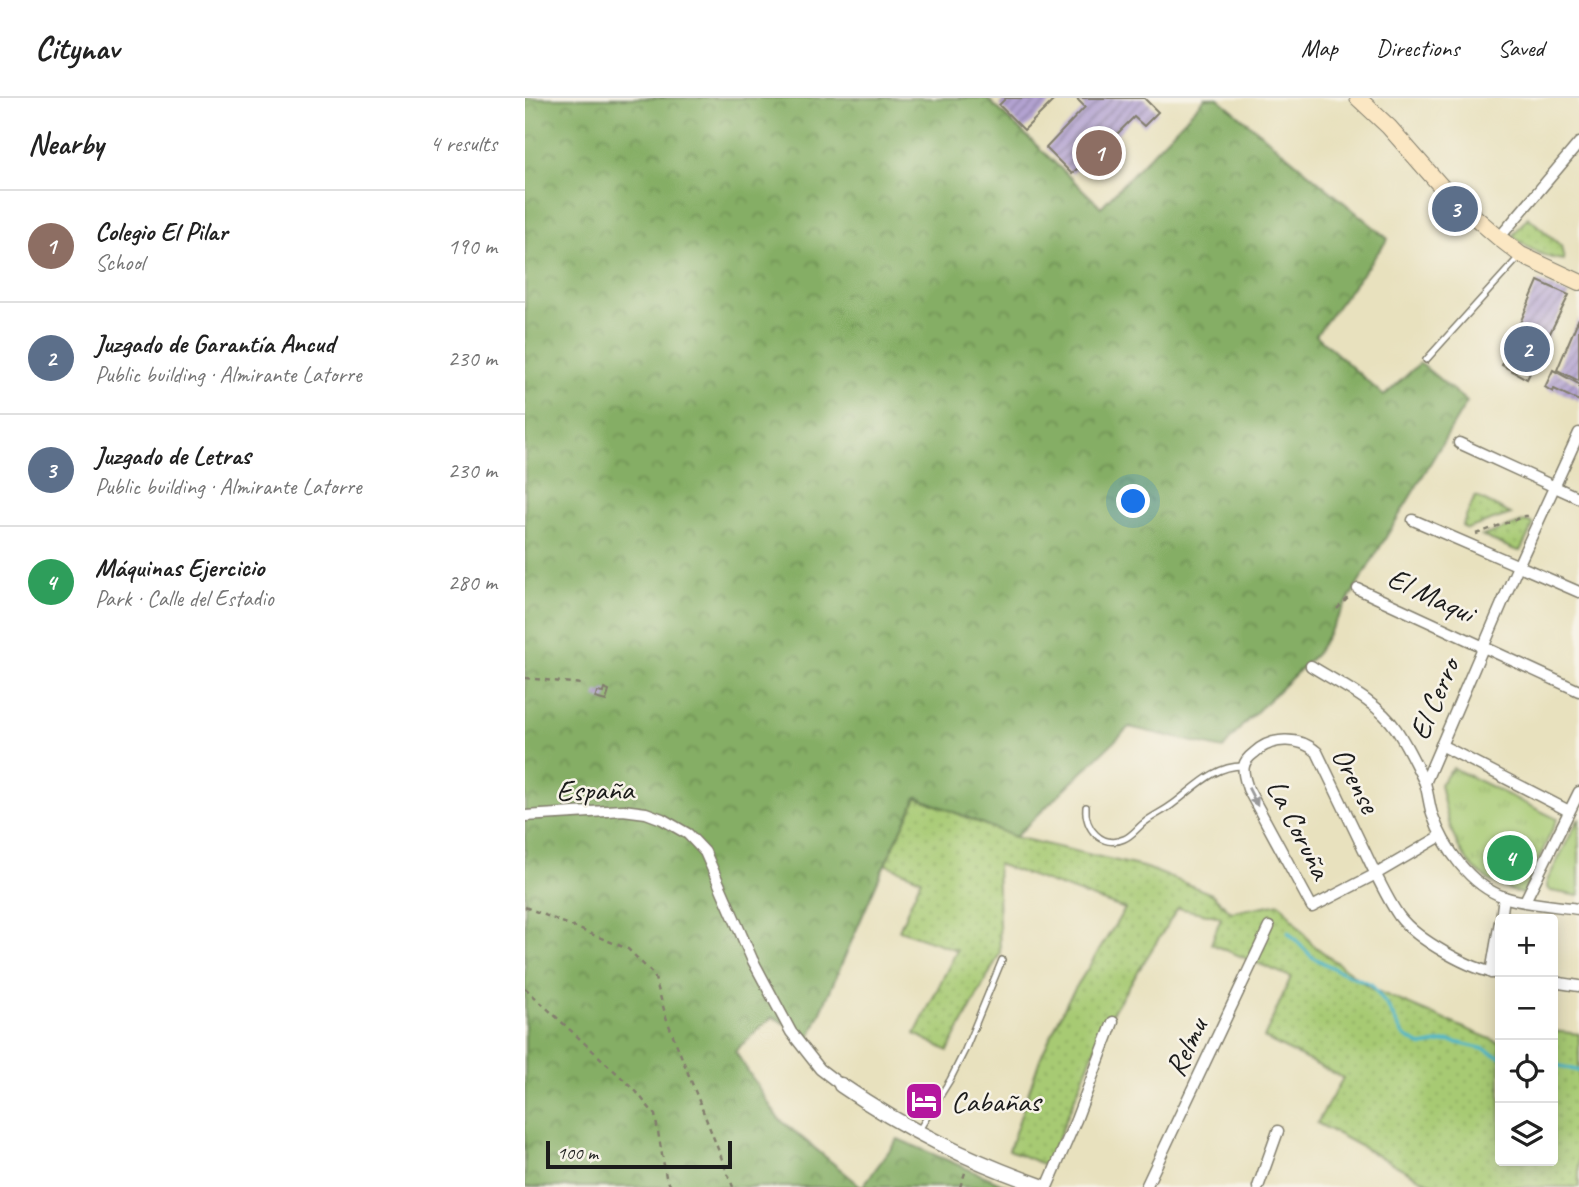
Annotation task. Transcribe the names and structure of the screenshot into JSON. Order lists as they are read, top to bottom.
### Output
{
  "streets": {
    "street": [
      "El Maqui",
      "El Cerro",
      "Orense",
      "España",
      "La Coruña",
      "Relmu"
    ]
  },
  "crossings": [
    ["El Maqui", "El Cerro"],
    ["Orense", "La Coruña"]
  ],
  "places": {
    "hotel": ["Cabañas"]
  },
  "scale_bar": "100 m",
  "page": {
    "header": "Citynav",
    "nav": ["Map", "Directions", "Saved"],
    "heading": ["Nearby", "4 results"],
    "pins": [
      "1",
      "3",
      "2",
      "4"
    ],
    "list": [
      {
        "mark": "1",
        "name": "Colegio El Pilar",
        "note": "School",
        "value": "190 m"
      },
      {
        "mark": "2",
        "name": "Juzgado de Garantía Ancud",
        "note": "Public building · Almirante Latorre",
        "value": "230 m"
      },
      {
        "mark": "3",
        "name": "Juzgado de Letras",
        "note": "Public building · Almirante Latorre",
        "value": "230 m"
      },
      {
        "mark": "4",
        "name": "Máquinas Ejercicio",
        "note": "Park · Calle del Estadio",
        "value": "280 m"
      }
    ],
    "map_buttons": ["+", "−"],
    "scale": "100 m"
  }
}
